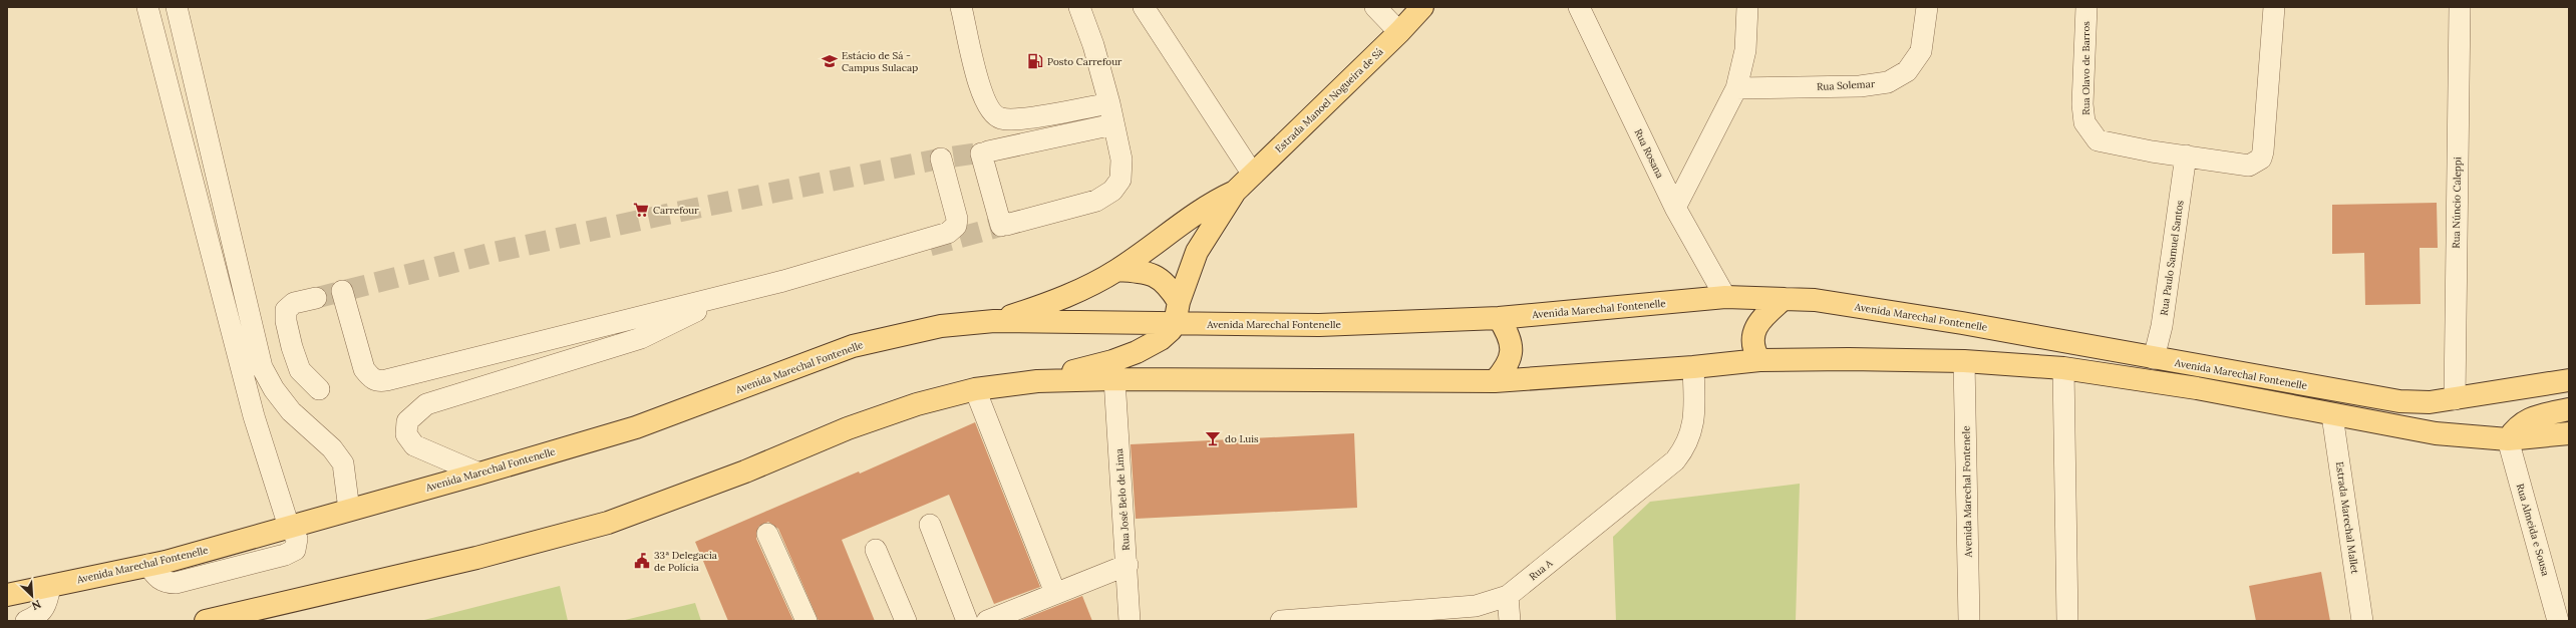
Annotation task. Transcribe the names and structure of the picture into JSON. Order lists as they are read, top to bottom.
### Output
{
  "streets": {
    "main road": ["Estrada Manoel Nogueira de Sá", "Avenida Marechal Fontenelle"],
    "street": [
      "Rua Olavo de Barros",
      "Rua Solemar",
      "Rua Rosana",
      "Rua Núncio Caleppi",
      "Rua Paulo Samuel Santos",
      "Avenida Marechal Fontenele",
      "Rua José Belo de Lima",
      "Estrada Marechal Mallet",
      "Rua Almeida e Sousa",
      "Rua A"
    ]
  },
  "crossings": [
    ["Rua Olavo de Barros", "Rua Paulo Samuel Santos"],
    ["Estrada Manoel Nogueira de Sá", "Avenida Marechal Fontenelle"],
    ["Rua Rosana", "Avenida Marechal Fontenelle"],
    ["Rua Núncio Caleppi", "Avenida Marechal Fontenelle"],
    ["Rua Paulo Samuel Santos", "Avenida Marechal Fontenelle"]
  ],
  "places": {
    "school or university": ["Estácio de Sá - Campus Sulacap"],
    "fuel station": ["Posto Carrefour"],
    "supermarket": ["Carrefour"],
    "bar": ["do Luis"],
    "public building": ["33ª Delegacia de Polícia"]
  },
  "north": "bottom right"
}
